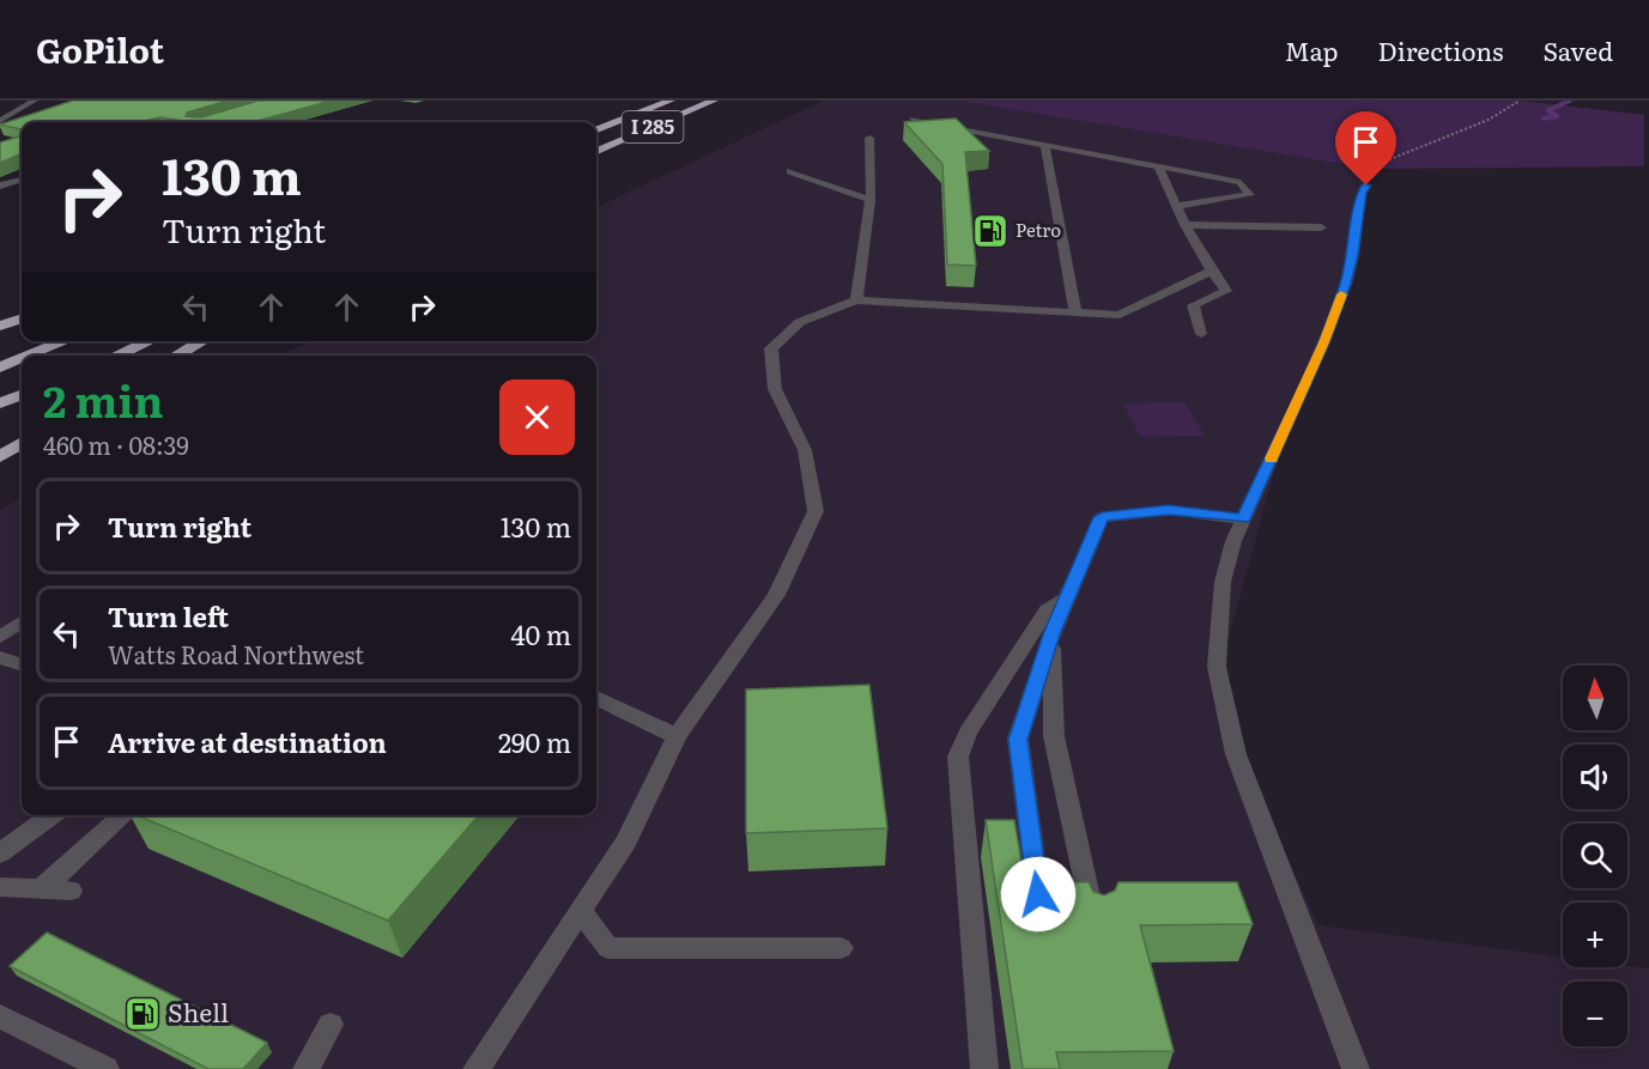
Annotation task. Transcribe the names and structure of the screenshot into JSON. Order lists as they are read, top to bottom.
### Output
{
  "streets": {
    "highway": ["I 285"]
  },
  "places": {
    "fuel station": ["Petro", "Shell"]
  },
  "north": "top",
  "page": {
    "header": "GoPilot",
    "nav": ["Map", "Directions", "Saved"],
    "turn": ["130 m", "Turn right"],
    "heading": ["2 min", "460 m · 08:39"],
    "list": [
      {
        "name": "Turn right",
        "value": "130 m"
      },
      {
        "name": "Turn left",
        "note": "Watts Road Northwest",
        "value": "40 m"
      },
      {
        "name": "Arrive at destination",
        "value": "290 m"
      }
    ],
    "map_buttons": ["+", "−"]
  }
}
